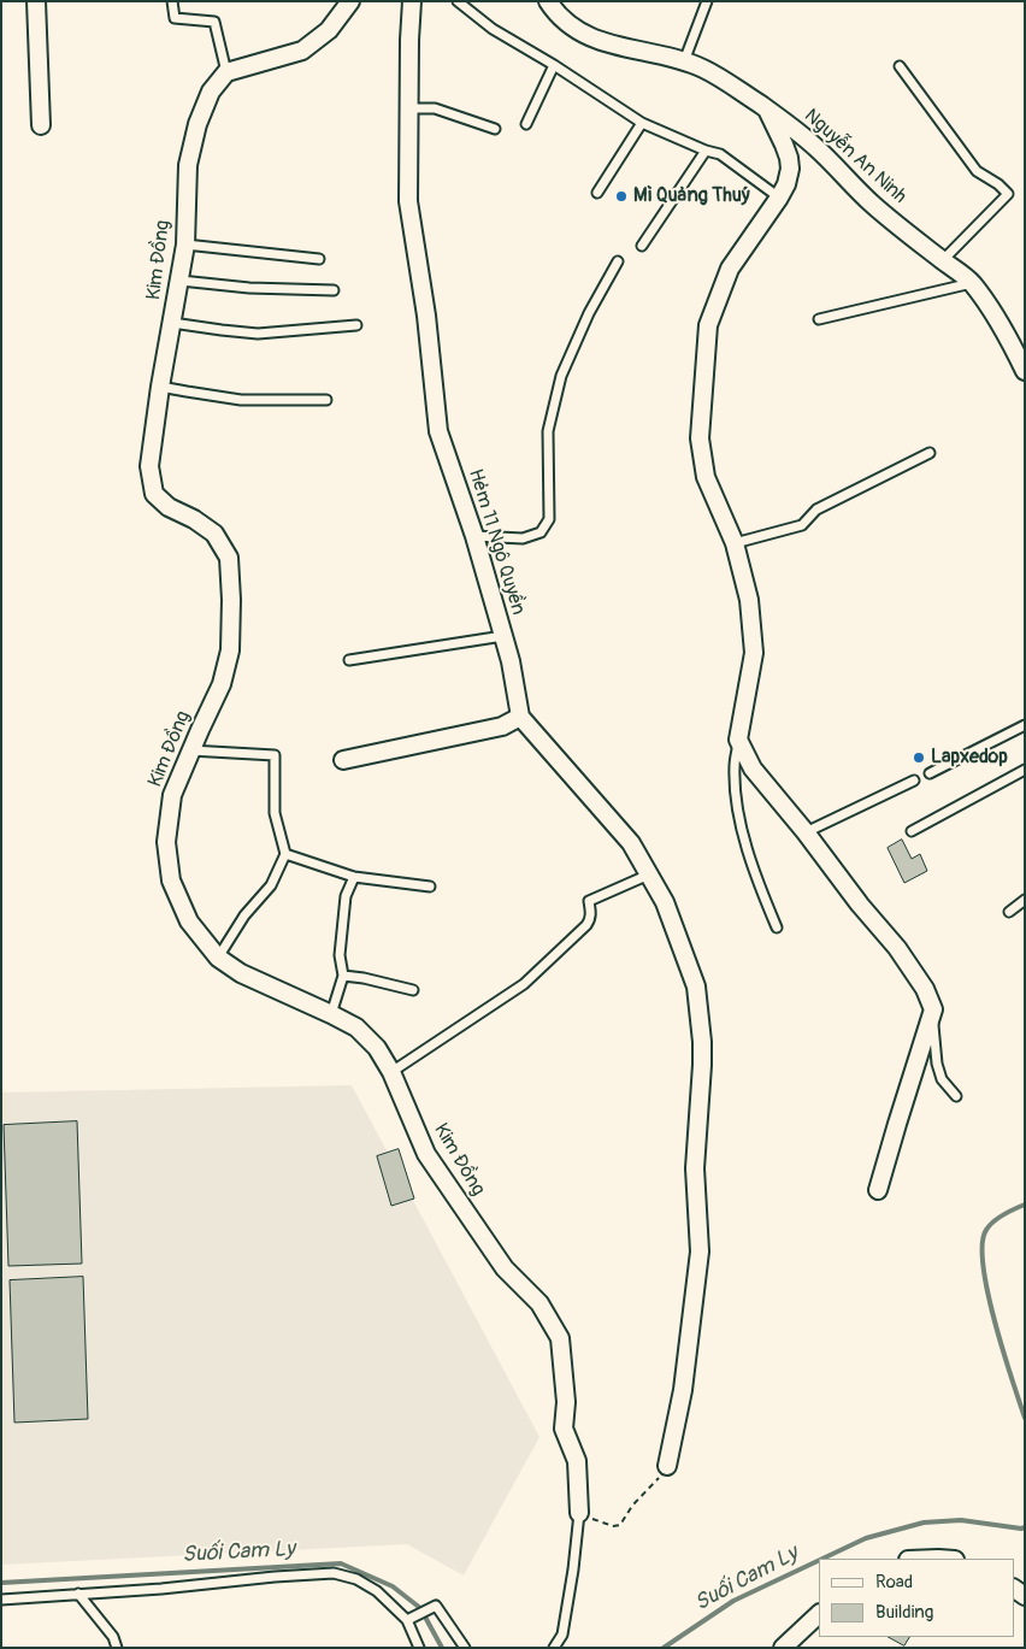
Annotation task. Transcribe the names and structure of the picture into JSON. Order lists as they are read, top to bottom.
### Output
{
  "streets": {
    "street": ["Nguyễn An Ninh", "Kim Đồng", "Hẻm 11 Ngô Quyền"]
  },
  "water": ["Suối Cam Ly"],
  "places": ["Mì Quảng Thuý", "Lapxedop"],
  "legend": ["Road", "Building"]
}
